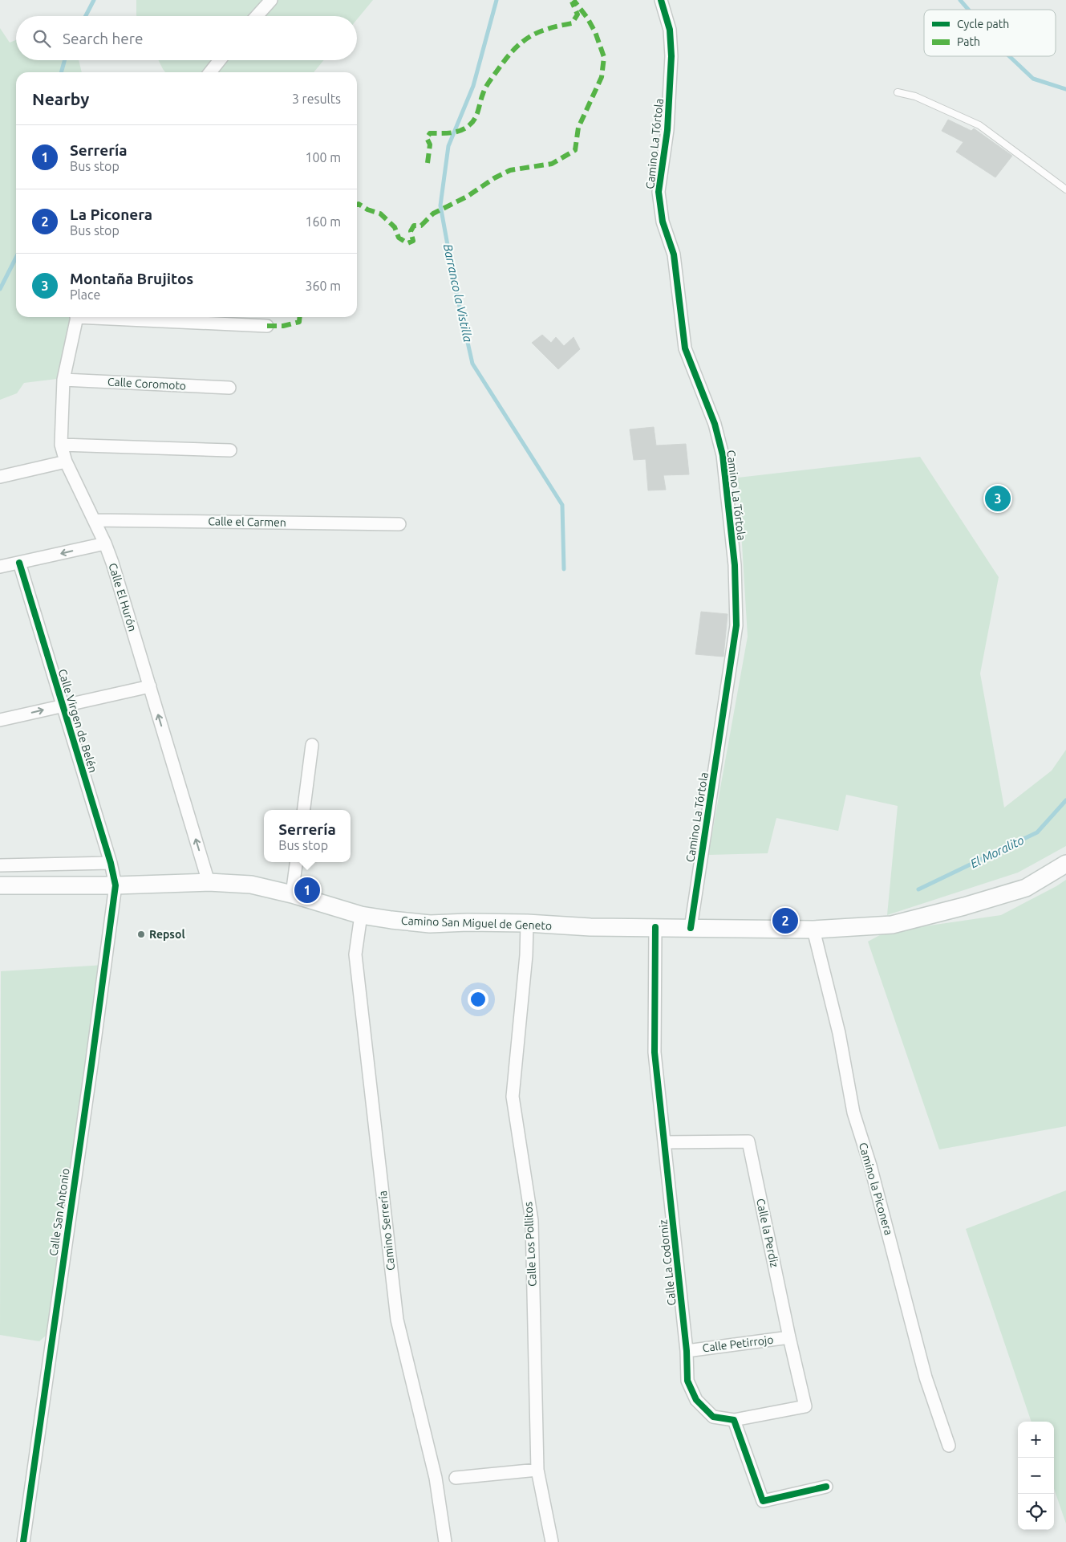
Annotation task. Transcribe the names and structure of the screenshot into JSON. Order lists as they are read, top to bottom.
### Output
{
  "streets": {
    "main road": ["Camino San Miguel de Geneto"],
    "street": [
      "Camino La Tórtola",
      "Calle Coromoto",
      "Calle el Carmen",
      "Calle El Hurón",
      "Calle Virgen de Belén",
      "Camino la Piconera",
      "Calle San Antonio",
      "Camino Serrería",
      "Calle la Perdiz",
      "Calle Los Pollitos",
      "Calle La Codorniz",
      "Calle Petirrojo"
    ]
  },
  "crossings": [
    ["Camino La Tórtola", "Camino San Miguel de Geneto"],
    ["Calle Coromoto", "Calle El Hurón"],
    ["Calle el Carmen", "Calle El Hurón"],
    ["Calle El Hurón", "Camino San Miguel de Geneto"],
    ["Calle Virgen de Belén", "Camino San Miguel de Geneto"],
    ["Calle Virgen de Belén", "Calle San Antonio"],
    ["Camino San Miguel de Geneto", "Camino la Piconera"],
    ["Camino San Miguel de Geneto", "Calle San Antonio"],
    ["Camino San Miguel de Geneto", "Camino Serrería"],
    ["Camino San Miguel de Geneto", "Calle Los Pollitos"],
    ["Camino San Miguel de Geneto", "Calle La Codorniz"],
    ["Calle la Perdiz", "Calle La Codorniz"],
    ["Calle la Perdiz", "Calle Petirrojo"],
    ["Calle La Codorniz", "Calle Petirrojo"]
  ],
  "water": ["Barranco la Vistilla", "El Moralito"],
  "places": ["Repsol"],
  "legend": ["Cycle path", "Path"],
  "page": {
    "search": "Search here",
    "heading": ["Nearby", "3 results"],
    "list": [
      {
        "mark": "1",
        "name": "Serrería",
        "note": "Bus stop",
        "value": "100 m"
      },
      {
        "mark": "2",
        "name": "La Piconera",
        "note": "Bus stop",
        "value": "160 m"
      },
      {
        "mark": "3",
        "name": "Montaña Brujitos",
        "note": "Place",
        "value": "360 m"
      }
    ],
    "pins": ["3", "1", "2"],
    "popup": ["Serrería", "Bus stop"],
    "map_buttons": ["+", "−"]
  }
}
